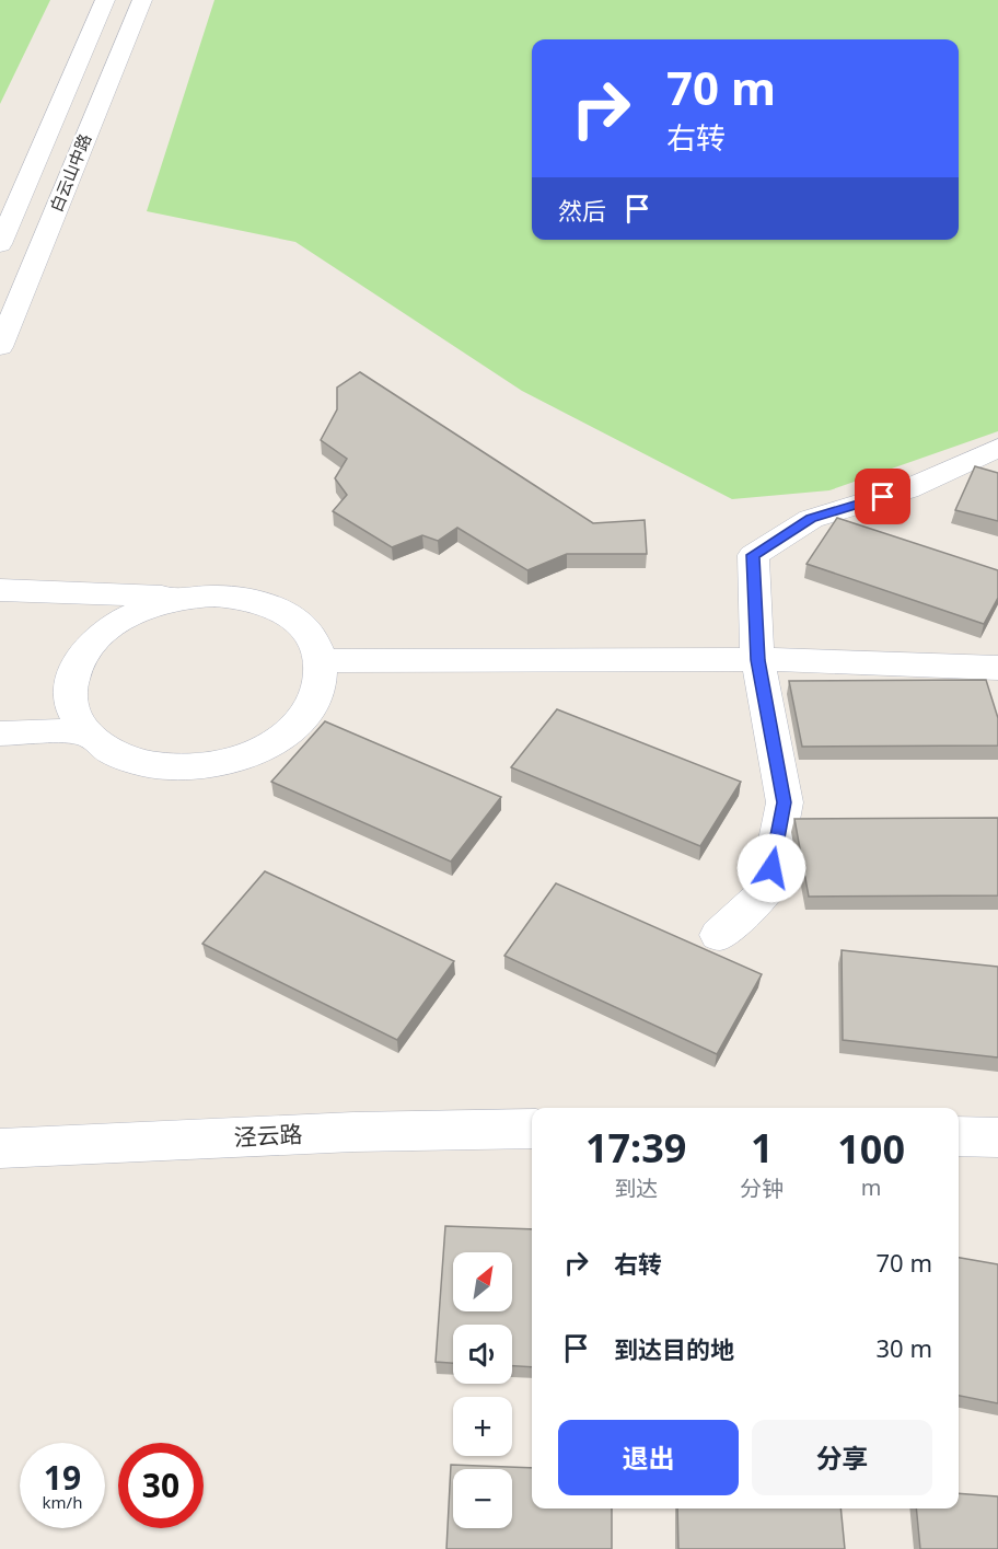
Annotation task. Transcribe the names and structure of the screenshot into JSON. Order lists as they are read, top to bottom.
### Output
{
  "streets": {
    "street": ["白云山中路", "泾云路"]
  },
  "north": "top right",
  "page": {
    "turn": ["70 m", "右转"],
    "then": "然后",
    "eta": [
      "17:39",
      "到达",
      "1",
      "分钟",
      "100",
      "m"
    ],
    "list": [
      {
        "name": "右转",
        "value": "70 m"
      },
      {
        "name": "到达目的地",
        "value": "30 m"
      }
    ],
    "map_buttons": ["+", "−"],
    "buttons": ["退出", "分享"],
    "speed": "19 km/h",
    "limit": "30"
  }
}
